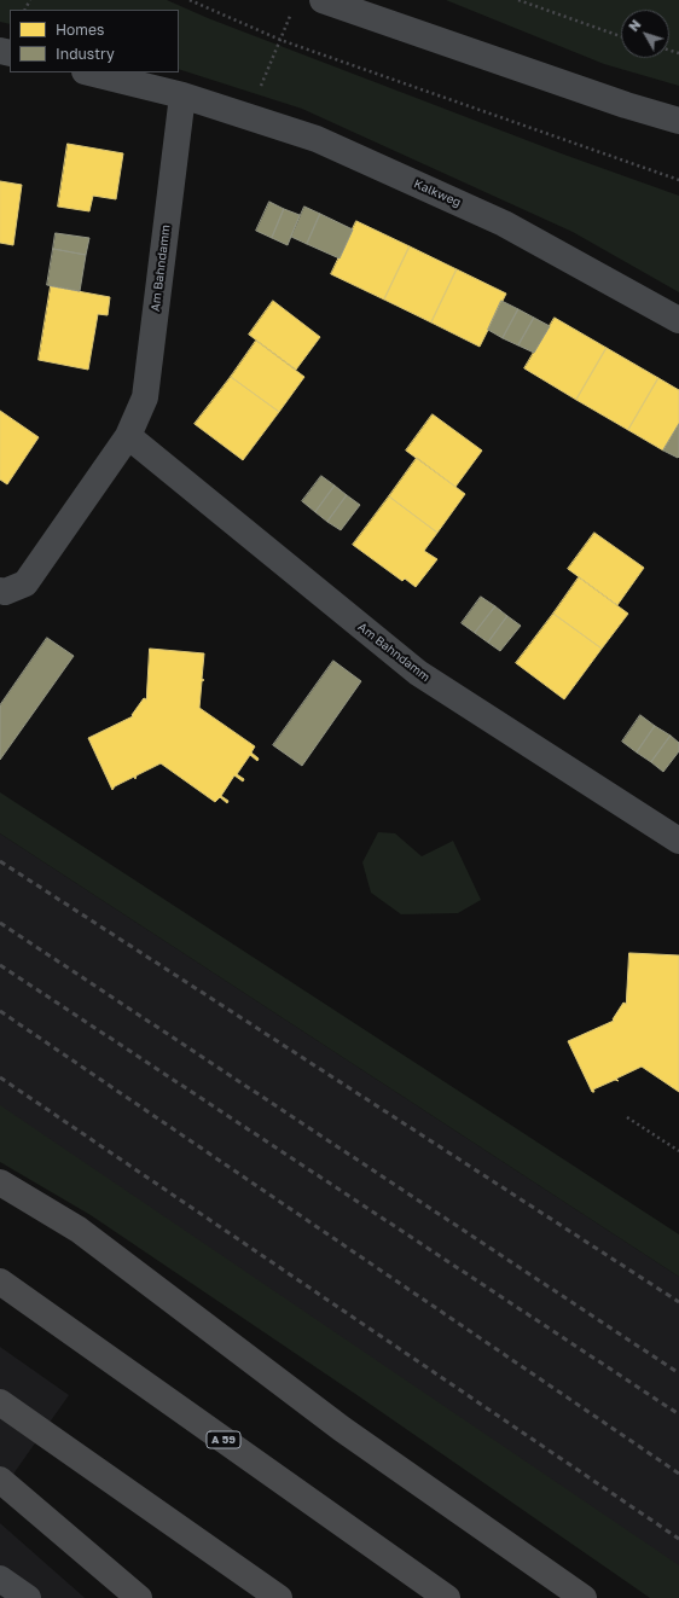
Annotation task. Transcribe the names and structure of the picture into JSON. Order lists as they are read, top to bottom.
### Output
{
  "streets": {
    "highway": ["A 59"],
    "street": ["Kalkweg", "Am Bahndamm"]
  },
  "crossings": [
    ["Kalkweg", "Am Bahndamm"]
  ],
  "legend": ["Homes", "Industry"],
  "north": "top left"
}
